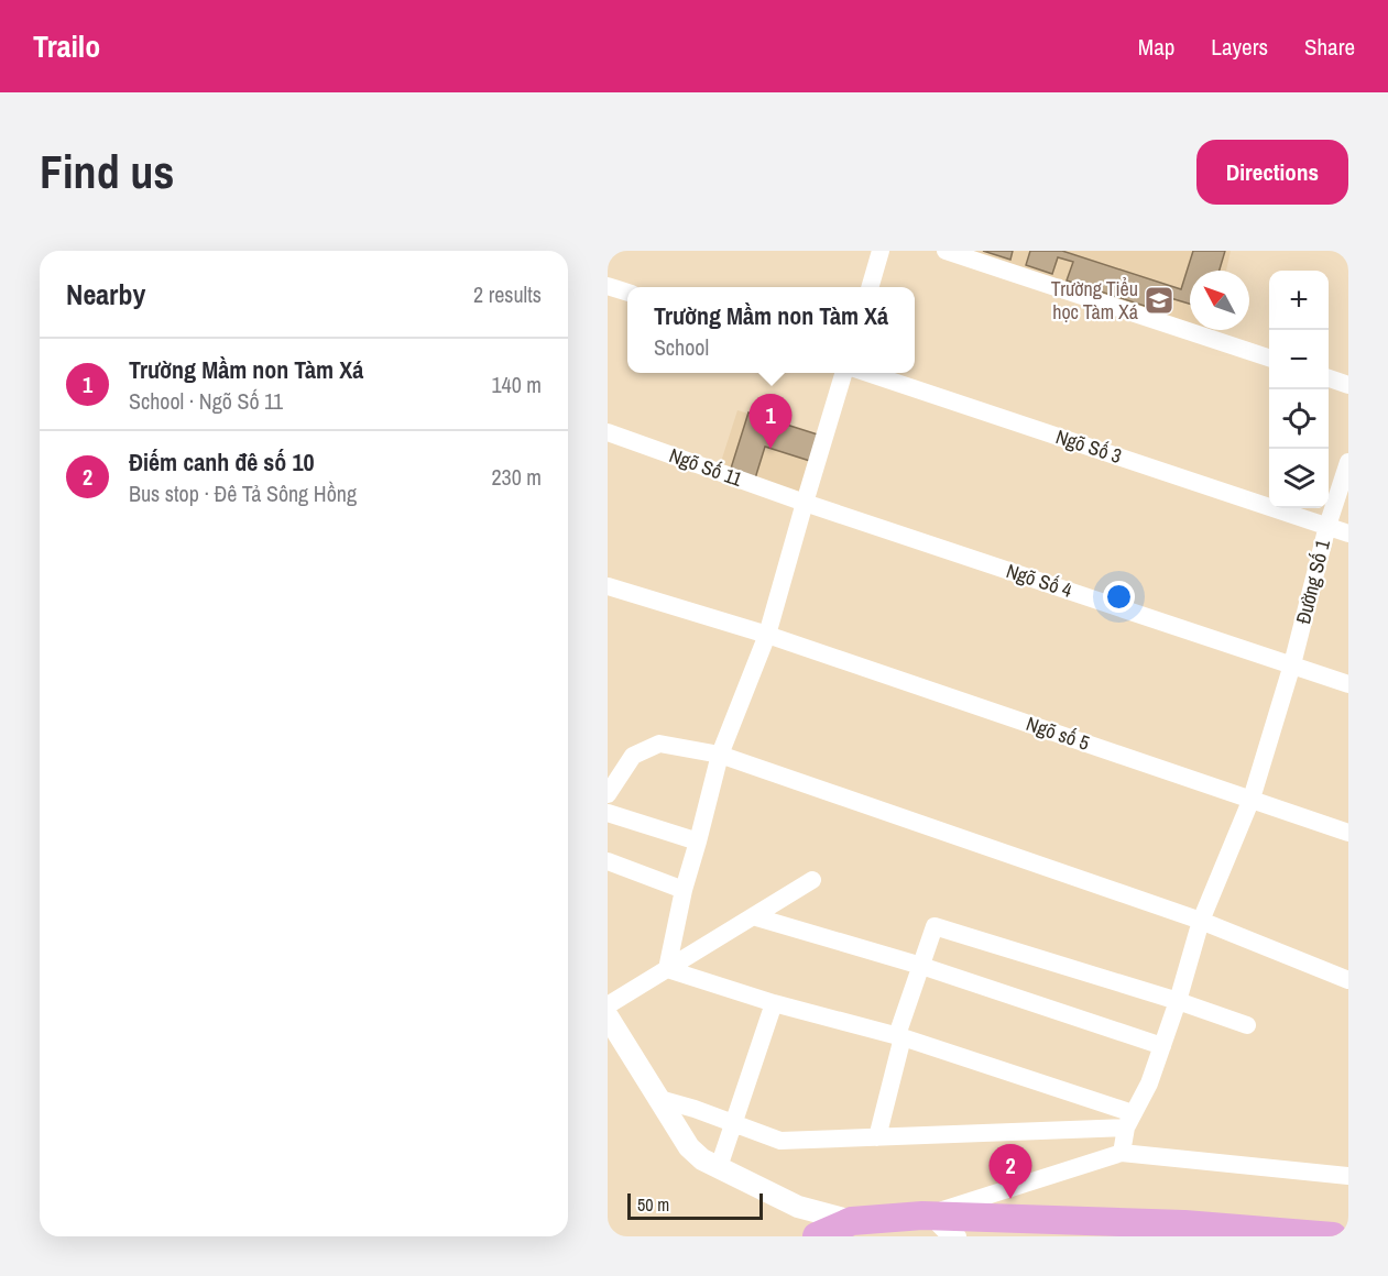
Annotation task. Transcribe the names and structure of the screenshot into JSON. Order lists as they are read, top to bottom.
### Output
{
  "streets": {
    "street": [
      "Ngõ Số 3",
      "Ngõ Số 11",
      "Ngõ Số 4",
      "Đường Số 1",
      "Ngõ số 5"
    ]
  },
  "crossings": [
    ["Ngõ Số 3", "Đường Số 1"],
    ["Ngõ Số 11", "Ngõ Số 4"],
    ["Ngõ Số 4", "Đường Số 1"],
    ["Đường Số 1", "Ngõ số 5"]
  ],
  "places": {
    "school or university": ["Trường Tiểu học Tàm Xá"]
  },
  "scale_bar": "50 m",
  "north": "top left",
  "page": {
    "header": "Trailo",
    "nav": ["Map", "Layers", "Share"],
    "buttons": "Directions",
    "title": "Find us",
    "heading": ["Nearby", "2 results"],
    "map_buttons": ["+", "−"],
    "popup": ["Trường Mầm non Tàm Xá", "School"],
    "list": [
      {
        "mark": "1",
        "name": "Trường Mầm non Tàm Xá",
        "note": "School · Ngõ Số 11",
        "value": "140 m"
      },
      {
        "mark": "2",
        "name": "Điếm canh đê số 10",
        "note": "Bus stop · Đê Tả Sông Hồng",
        "value": "230 m"
      }
    ],
    "pins": ["1", "2"],
    "scale": "50 m"
  }
}
